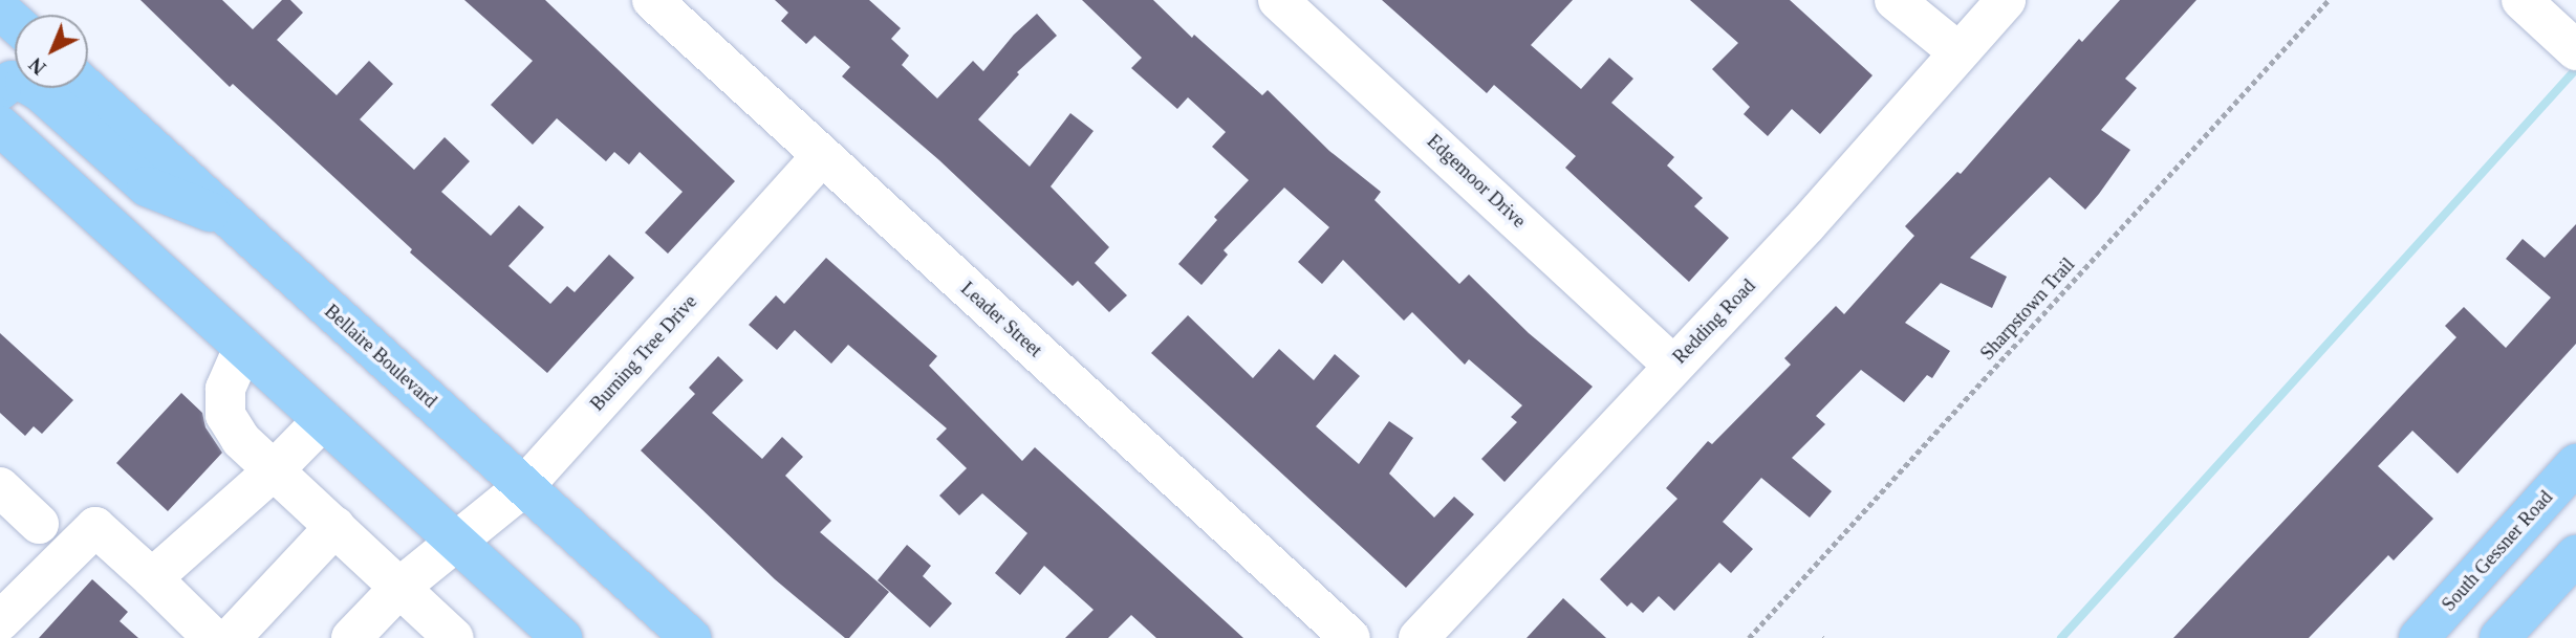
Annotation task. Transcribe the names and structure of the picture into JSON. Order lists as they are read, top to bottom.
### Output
{
  "streets": {
    "main road": ["Bellaire Boulevard", "South Gessner Road"],
    "street": [
      "Edgemoor Drive",
      "Leader Street",
      "Redding Road",
      "Burning Tree Drive"
    ],
    "path": ["Sharpstown Trail"]
  },
  "crossings": [
    ["Edgemoor Drive", "Redding Road"],
    ["Leader Street", "Burning Tree Drive"],
    ["Burning Tree Drive", "Bellaire Boulevard"]
  ],
  "north": "bottom left"
}
